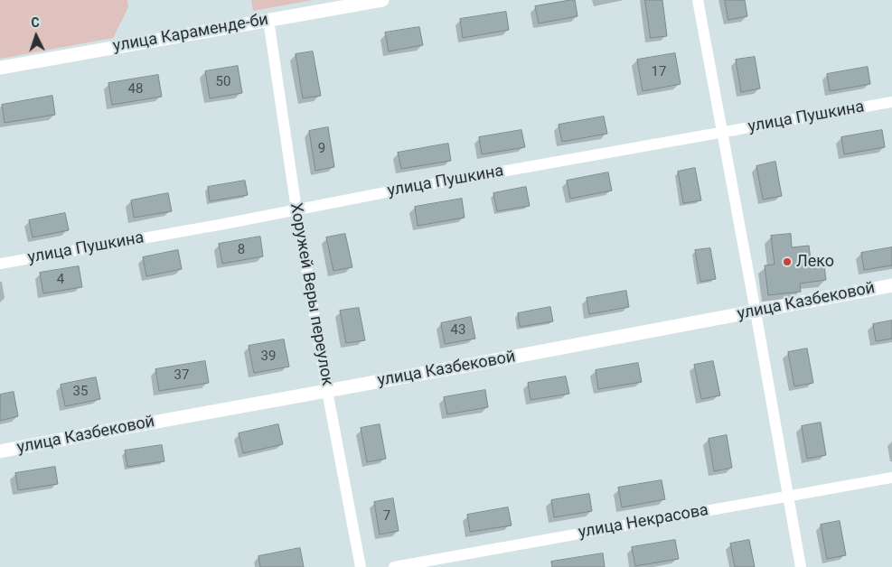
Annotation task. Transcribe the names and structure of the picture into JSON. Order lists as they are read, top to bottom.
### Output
{
  "streets": {
    "street": [
      "улица Караменде-би",
      "улица Пушкина",
      "Хоружей Веры переулок",
      "улица Казбековой",
      "улица Некрасова"
    ]
  },
  "crossings": [
    ["улица Караменде-би", "Хоружей Веры переулок"],
    ["улица Пушкина", "Хоружей Веры переулок"],
    ["Хоружей Веры переулок", "улица Казбековой"]
  ],
  "places": ["Леко"],
  "house_numbers": [
    "17",
    "50",
    "48",
    "9",
    "8",
    "4",
    "43",
    "39",
    "37",
    "35",
    "7"
  ],
  "north": "top"
}
